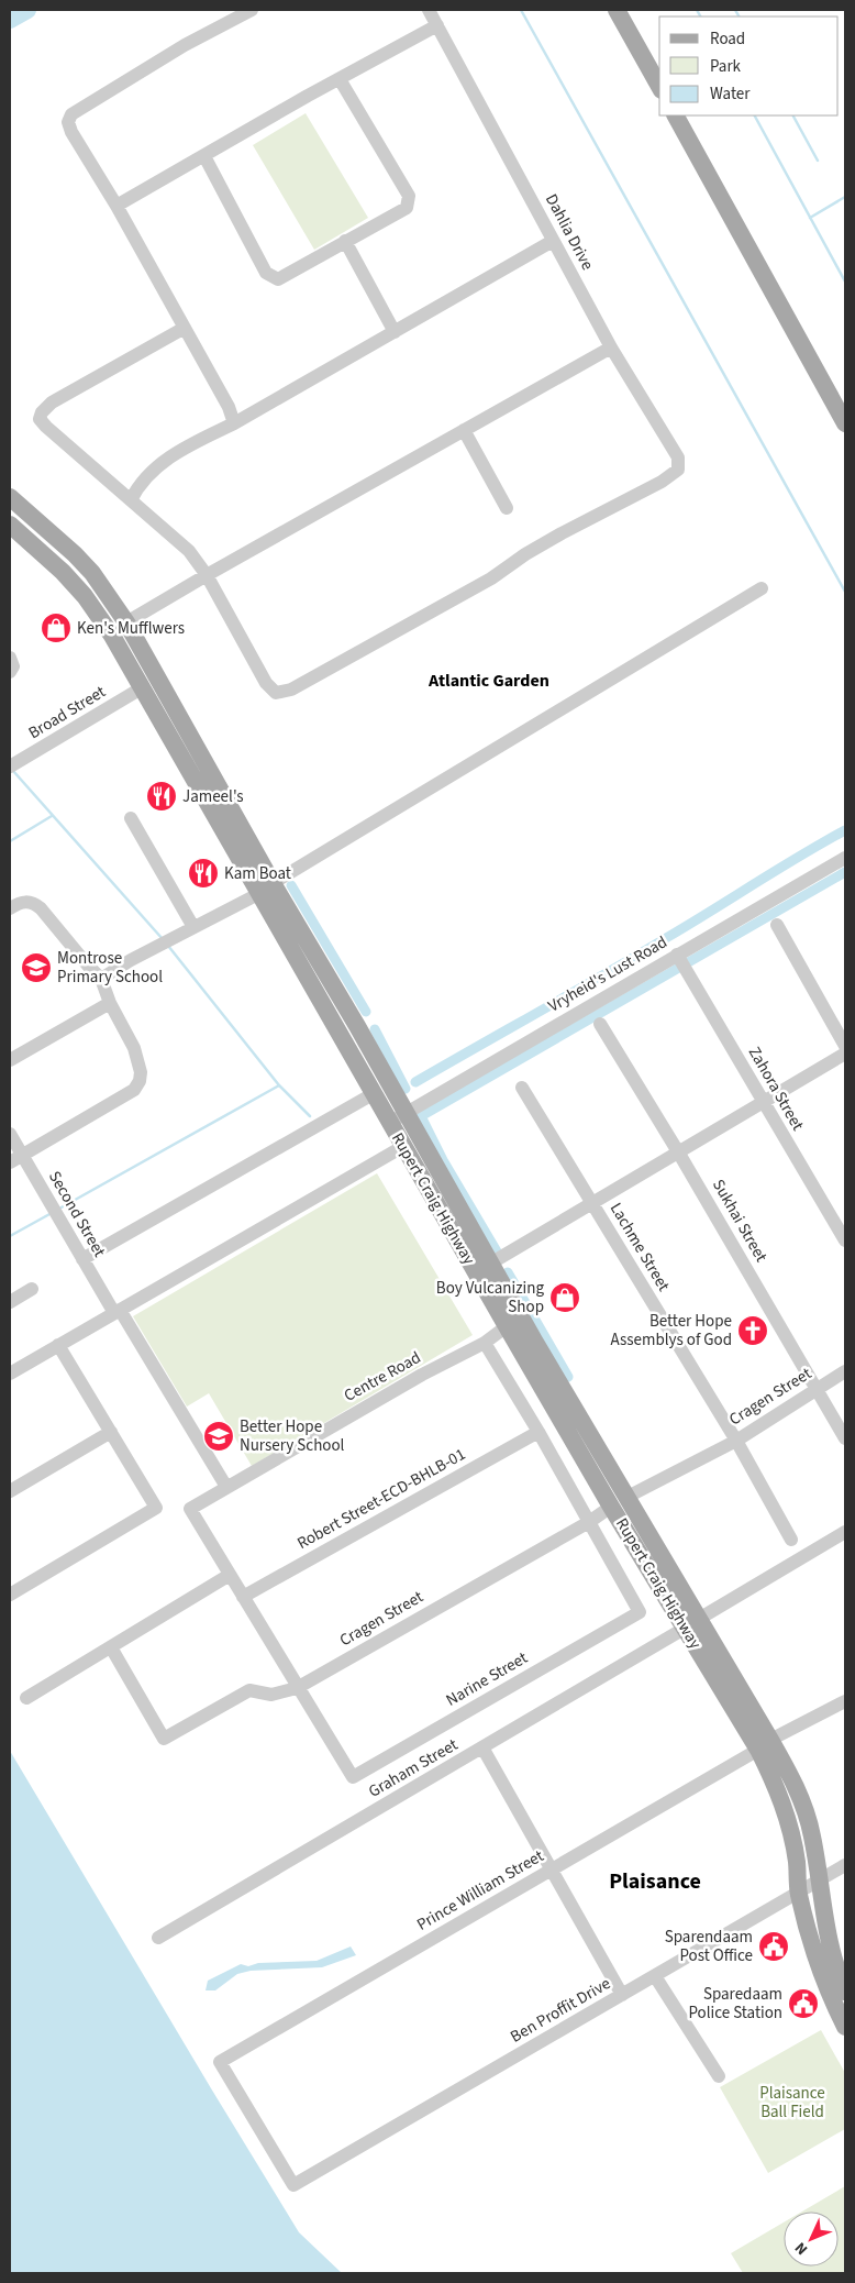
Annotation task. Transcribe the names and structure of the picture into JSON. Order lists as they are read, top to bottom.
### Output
{
  "streets": {
    "main road": ["Rupert Craig Highway"],
    "street": [
      "Dahlia Drive",
      "Broad Street",
      "Vryheid's Lust Road",
      "Zahora Street",
      "Second Street",
      "Sukhai Street",
      "Lachme Street",
      "Centre Road",
      "Cragen Street",
      "Robert Street-ECD-BHLB-01",
      "Narine Street",
      "Graham Street",
      "Prince William Street",
      "Ben Proffit Drive"
    ]
  },
  "crossings": [
    ["Broad Street", "Rupert Craig Highway"],
    ["Vryheid's Lust Road", "Zahora Street"],
    ["Vryheid's Lust Road", "Rupert Craig Highway"],
    ["Rupert Craig Highway", "Centre Road"],
    ["Rupert Craig Highway", "Cragen Street"],
    ["Rupert Craig Highway", "Graham Street"],
    ["Rupert Craig Highway", "Prince William Street"],
    ["Rupert Craig Highway", "Ben Proffit Drive"],
    ["Second Street", "Centre Road"],
    ["Sukhai Street", "Cragen Street"],
    ["Lachme Street", "Cragen Street"],
    ["Cragen Street", "Narine Street"],
    ["Prince William Street", "Ben Proffit Drive"]
  ],
  "districts": ["Atlantic Garden", "Plaisance"],
  "parks": ["Plaisance Ball Field"],
  "places": {
    "shop": ["Ken's Mufflwers", "Boy Vulcanizing Shop"],
    "restaurant": ["Jameel's", "Kam Boat"],
    "school or university": ["Montrose Primary School", "Better Hope Nursery School"],
    "church": ["Better Hope Assemblys of God"],
    "public building": ["Sparendaam Post Office", "Sparedaam Police Station"]
  },
  "legend": ["Road", "Park", "Water"],
  "north": "bottom left"
}
